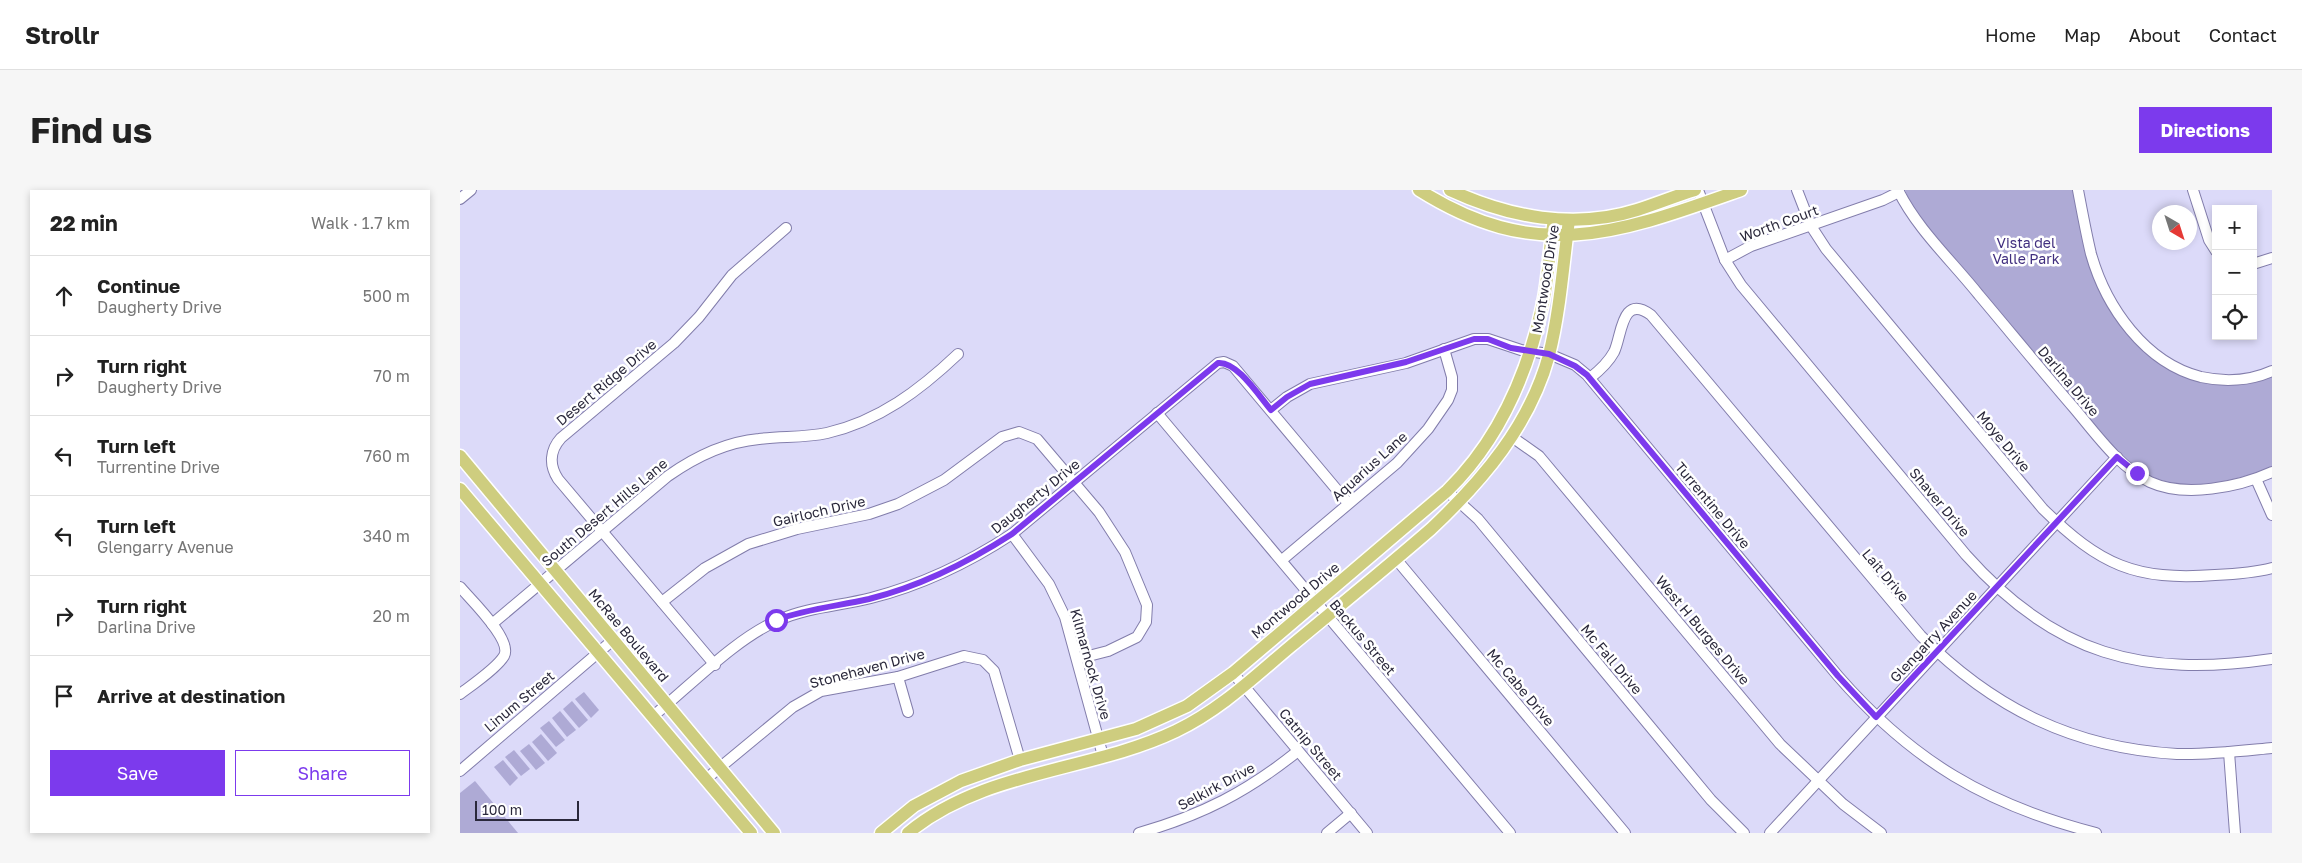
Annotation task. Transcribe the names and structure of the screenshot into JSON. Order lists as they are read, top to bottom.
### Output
{
  "streets": {
    "main road": ["Montwood Drive", "McRae Boulevard"],
    "street": [
      "Worth Court",
      "Darlina Drive",
      "Desert Ridge Drive",
      "Moye Drive",
      "Aquarius Lane",
      "Daugherty Drive",
      "Shaver Drive",
      "Turrentine Drive",
      "Gairloch Drive",
      "South Desert Hills Lane",
      "Lait Drive",
      "West H Burges Drive",
      "Glengarry Avenue",
      "Backus Street",
      "Mc Fall Drive",
      "Kilmarnock Drive",
      "Stonehaven Drive",
      "Mc Cabe Drive",
      "Linum Street",
      "Catnip Street",
      "Selkirk Drive"
    ]
  },
  "crossings": [
    ["Worth Court", "Darlina Drive"],
    ["Worth Court", "Moye Drive"],
    ["Worth Court", "Shaver Drive"],
    ["Montwood Drive", "Turrentine Drive"],
    ["Montwood Drive", "West H Burges Drive"],
    ["Montwood Drive", "Backus Street"],
    ["Montwood Drive", "Mc Fall Drive"],
    ["Montwood Drive", "Kilmarnock Drive"],
    ["Montwood Drive", "Stonehaven Drive"],
    ["Montwood Drive", "Mc Cabe Drive"],
    ["Montwood Drive", "Catnip Street"],
    ["Darlina Drive", "Glengarry Avenue"],
    ["Desert Ridge Drive", "Daugherty Drive"],
    ["Desert Ridge Drive", "Gairloch Drive"],
    ["Desert Ridge Drive", "South Desert Hills Lane"],
    ["Moye Drive", "Glengarry Avenue"],
    ["Aquarius Lane", "Daugherty Drive"],
    ["Aquarius Lane", "Turrentine Drive"],
    ["Aquarius Lane", "Backus Street"],
    ["Daugherty Drive", "Turrentine Drive"],
    ["Daugherty Drive", "Gairloch Drive"],
    ["Daugherty Drive", "McRae Boulevard"],
    ["Daugherty Drive", "Backus Street"],
    ["Daugherty Drive", "Kilmarnock Drive"],
    ["Shaver Drive", "Glengarry Avenue"],
    ["Turrentine Drive", "Lait Drive"],
    ["Turrentine Drive", "Glengarry Avenue"],
    ["Gairloch Drive", "Kilmarnock Drive"],
    ["South Desert Hills Lane", "McRae Boulevard"],
    ["Lait Drive", "Glengarry Avenue"],
    ["West H Burges Drive", "Glengarry Avenue"],
    ["McRae Boulevard", "Stonehaven Drive"],
    ["McRae Boulevard", "Linum Street"],
    ["Catnip Street", "Selkirk Drive"]
  ],
  "parks": ["Vista del Valle Park"],
  "scale_bar": "100 m",
  "north": "bottom right",
  "page": {
    "header": "Strollr",
    "nav": [
      "Home",
      "Map",
      "About",
      "Contact"
    ],
    "buttons": [
      "Directions",
      ["Save", "Share"]
    ],
    "title": "Find us",
    "heading": ["22 min", "Walk · 1.7 km"],
    "map_buttons": ["+", "−"],
    "list": [
      ["Continue", "Daugherty Drive", "500 m"],
      ["Turn right", "Daugherty Drive", "70 m"],
      ["Turn left", "Turrentine Drive", "760 m"],
      ["Turn left", "Glengarry Avenue", "340 m"],
      ["Turn right", "Darlina Drive", "20 m"],
      "Arrive at destination"
    ],
    "scale": "100 m"
  }
}
